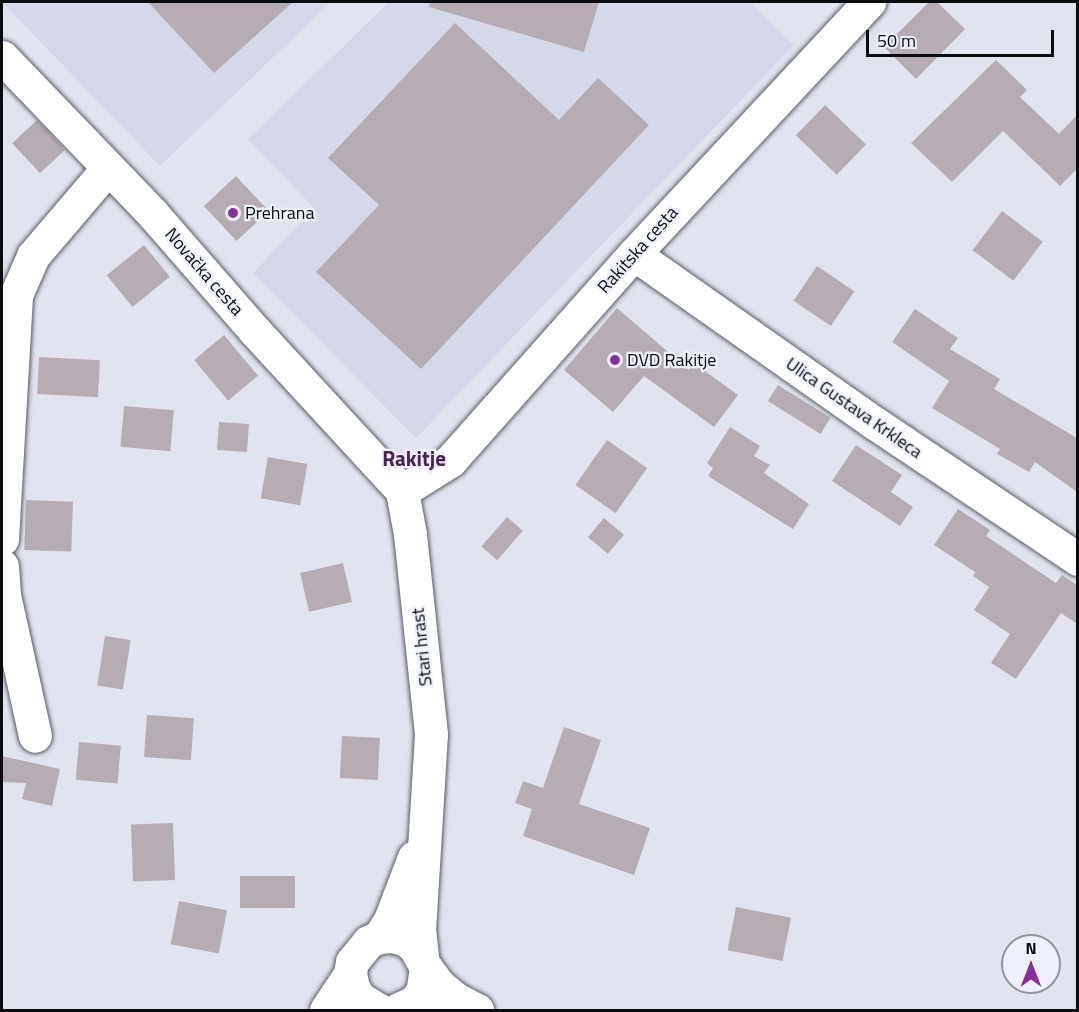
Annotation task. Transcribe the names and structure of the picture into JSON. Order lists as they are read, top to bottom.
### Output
{
  "streets": {
    "street": [
      "Rakitska cesta",
      "Novačka cesta",
      "Ulica Gustava Krkleca",
      "Stari hrast"
    ]
  },
  "crossings": [
    ["Rakitska cesta", "Novačka cesta"],
    ["Rakitska cesta", "Ulica Gustava Krkleca"],
    ["Rakitska cesta", "Stari hrast"],
    ["Novačka cesta", "Stari hrast"]
  ],
  "districts": ["Rakitje"],
  "places": ["Prehrana", "DVD Rakitje"],
  "scale_bar": "50 m",
  "north": "top"
}
